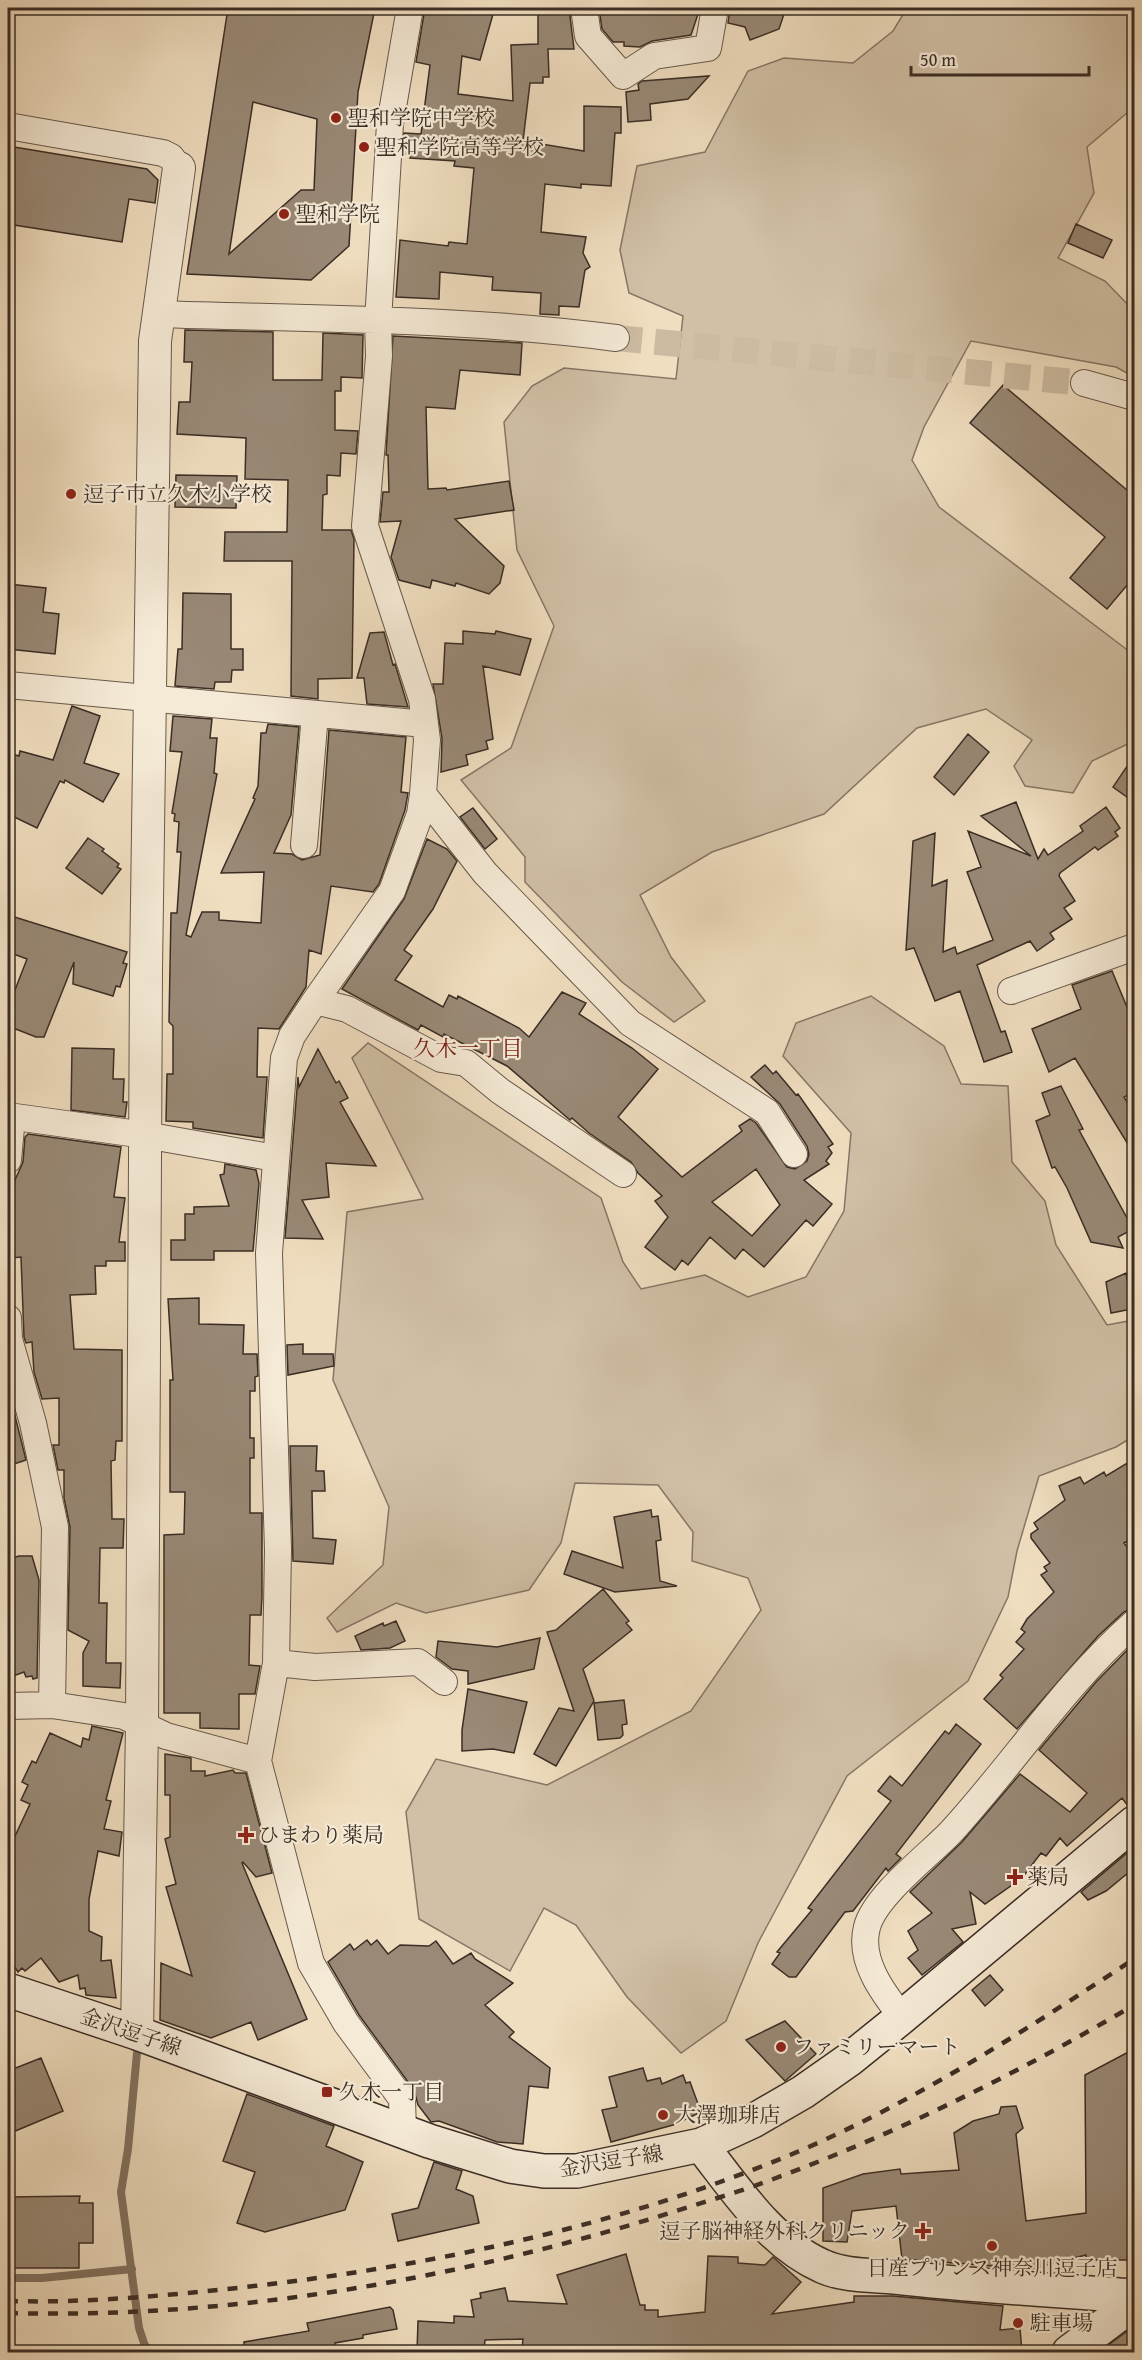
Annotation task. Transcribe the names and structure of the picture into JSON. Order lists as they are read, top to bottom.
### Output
{
  "streets": {
    "main road": ["金沢逗子線"]
  },
  "districts": ["久木一丁目"],
  "places": {
    "other": [
      "聖和学院中学校",
      "聖和学院高等学校",
      "聖和学院",
      "逗子市立久木小学校",
      "ファミリーマート",
      "大澤珈琲店",
      "日産プリンス神奈川逗子店",
      "駐車場"
    ],
    "health": ["ひまわり薬局", "薬局", "逗子脳神経外科クリニック"],
    "transit": ["久木一丁目"]
  },
  "scale_bar": "50 m"
}
